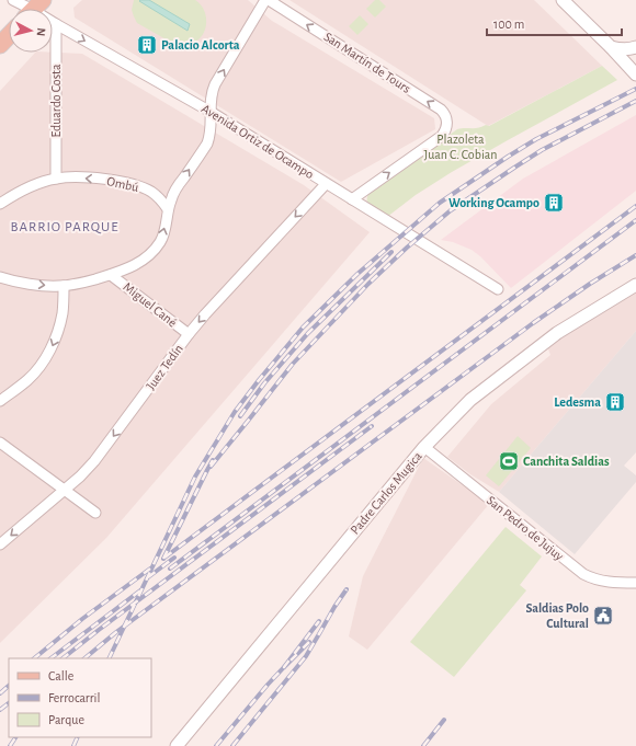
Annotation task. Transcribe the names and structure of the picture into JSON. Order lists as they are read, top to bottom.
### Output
{
  "streets": {
    "street": [
      "San Martín de Tours",
      "Eduardo Costa",
      "Avenida Ortiz de Ocampo",
      "Ombú",
      "Miguel Cané",
      "Juez Tedín",
      "Padre Carlos Mugica",
      "San Pedro de Jujuy"
    ]
  },
  "crossings": [
    ["San Martín de Tours", "Avenida Ortiz de Ocampo"],
    ["Eduardo Costa", "Avenida Ortiz de Ocampo"],
    ["Eduardo Costa", "Ombú"],
    ["Avenida Ortiz de Ocampo", "Juez Tedín"],
    ["Miguel Cané", "Juez Tedín"],
    ["Padre Carlos Mugica", "San Pedro de Jujuy"]
  ],
  "one_way": ["Ombú", "Juez Tedín"],
  "districts": ["BARRIO PARQUE"],
  "parks": ["Plazoleta Juan C. Cobian"],
  "places": {
    "building": ["Palacio Alcorta", "Working Ocampo", "Ledesma"],
    "sports": ["Canchita Saldias"],
    "public building": ["Saldias Polo Cultural"]
  },
  "legend": ["Calle", "Ferrocarril", "Parque"],
  "scale_bar": "100 m",
  "north": "right"
}
